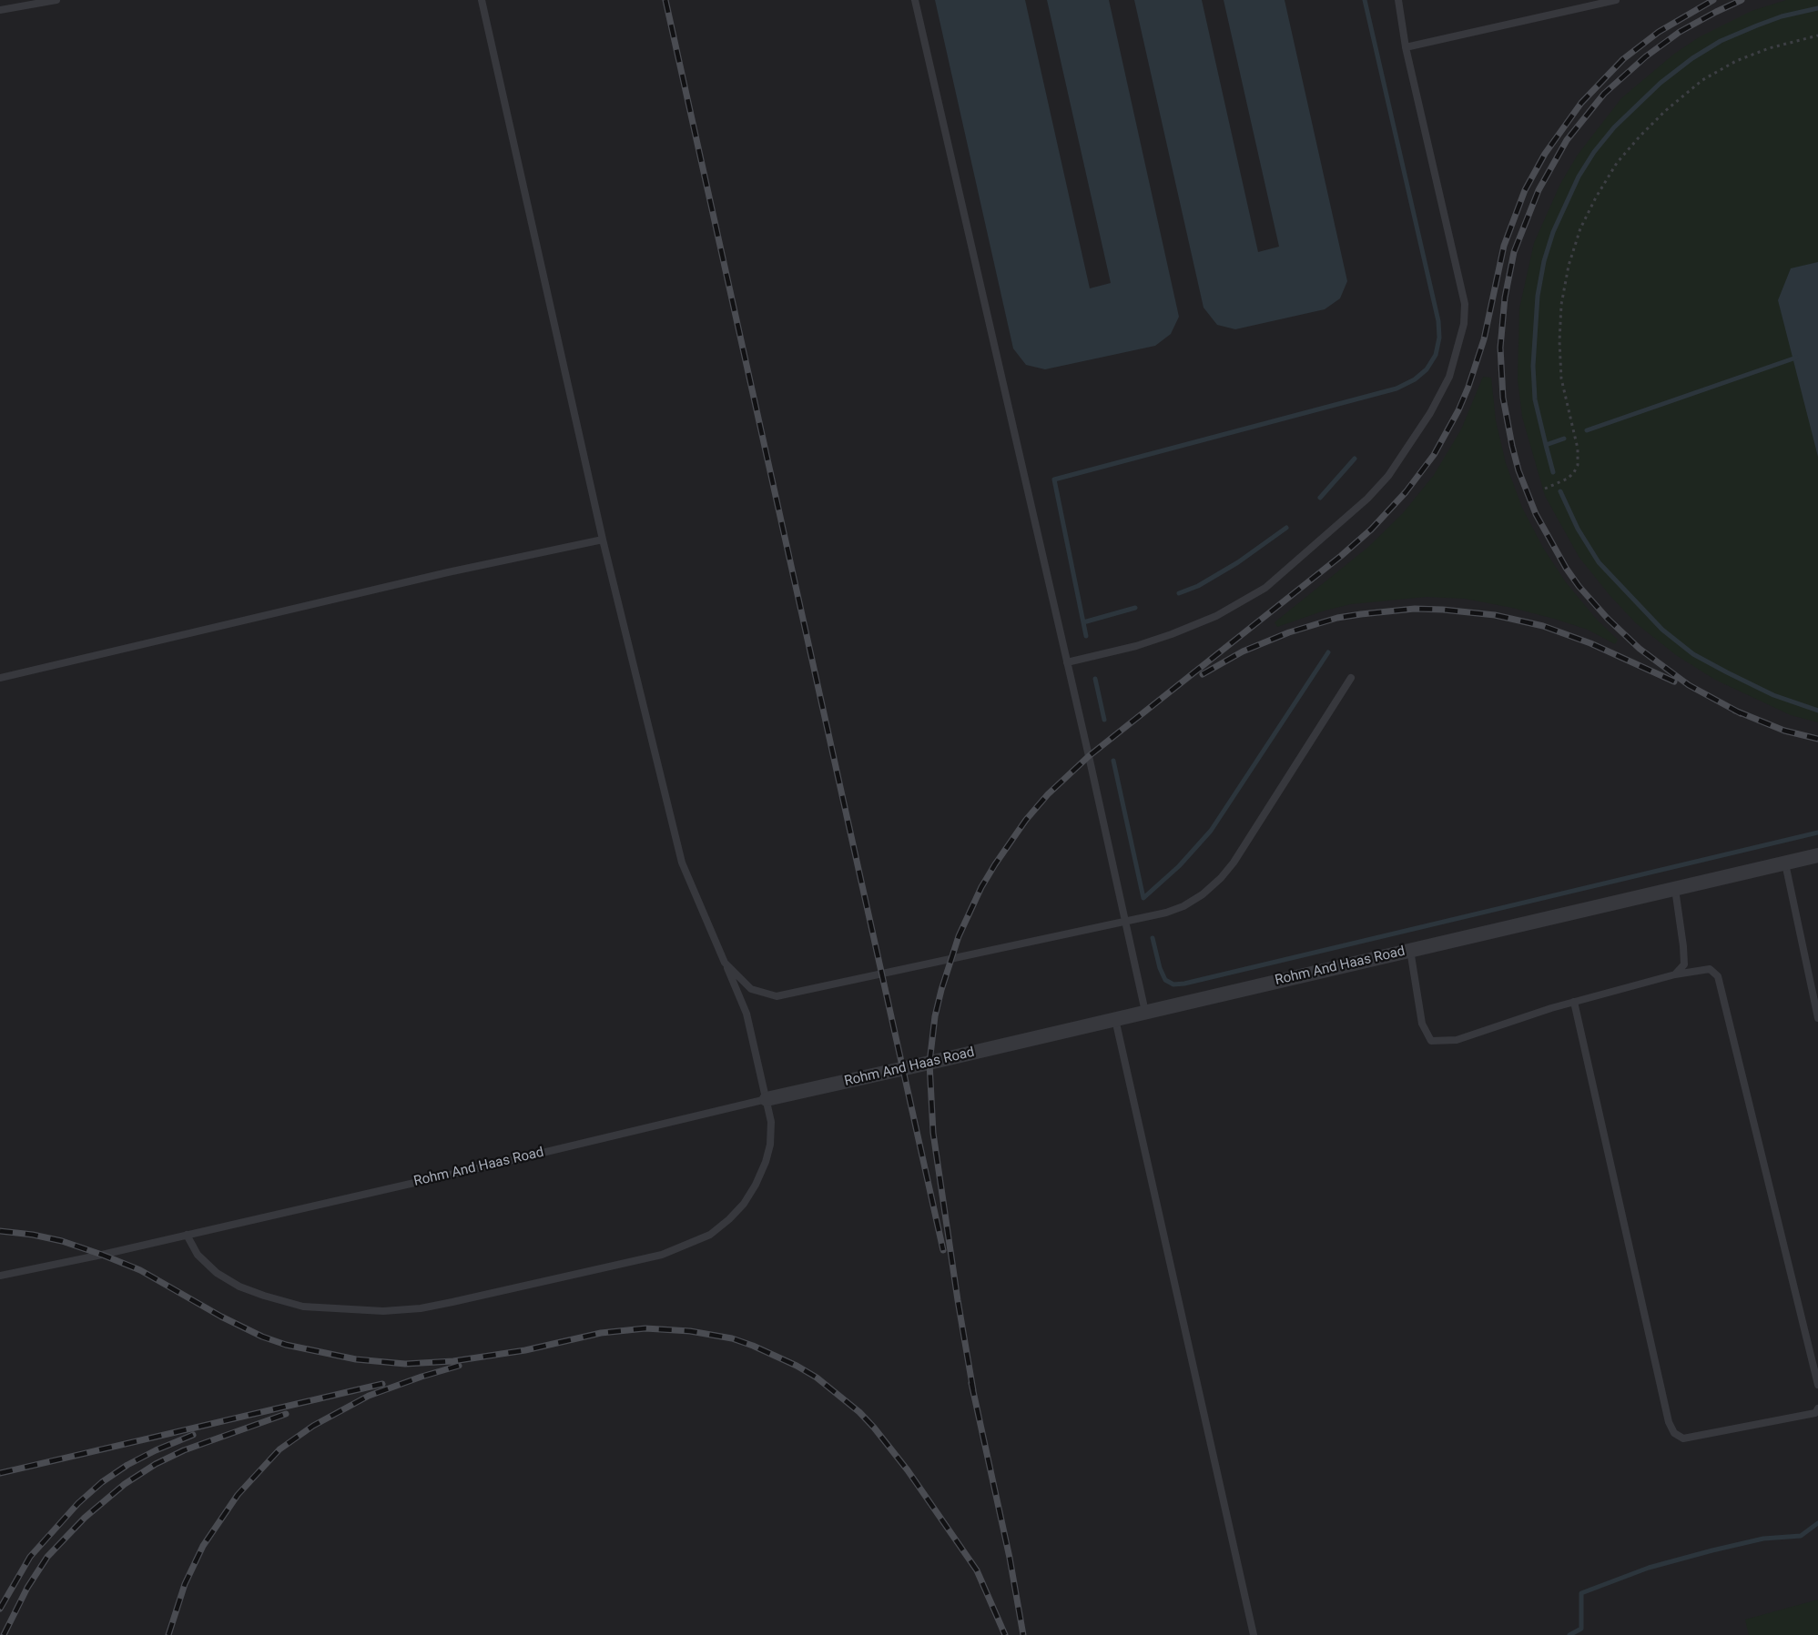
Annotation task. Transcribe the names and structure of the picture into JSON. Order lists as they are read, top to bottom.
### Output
{
  "streets": {
    "street": ["Rohm And Haas Road"]
  }
}
